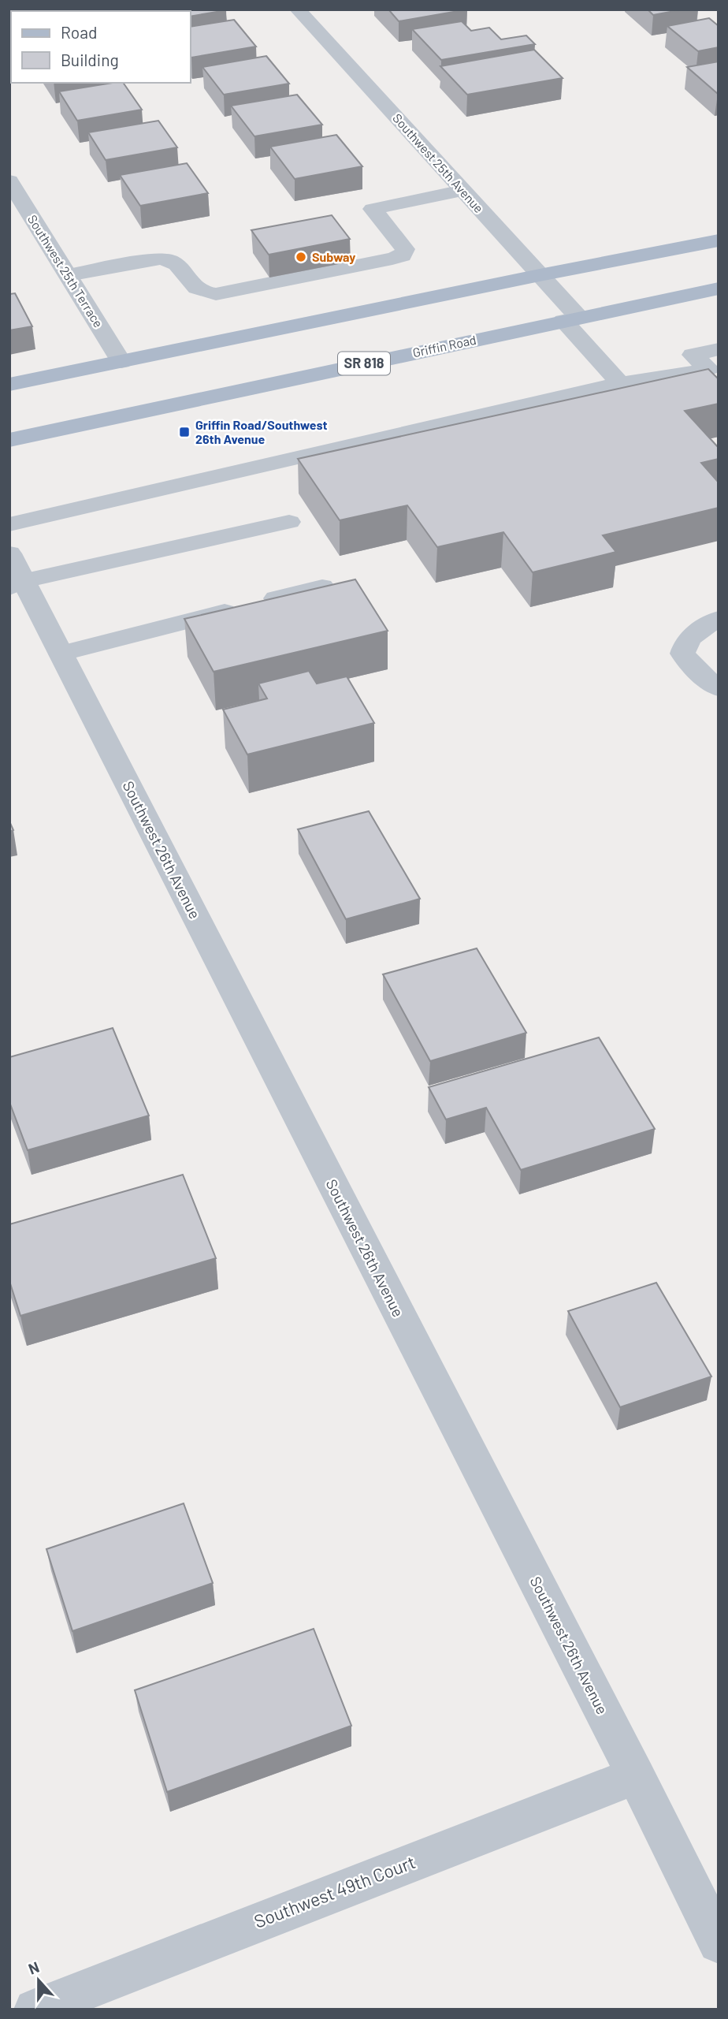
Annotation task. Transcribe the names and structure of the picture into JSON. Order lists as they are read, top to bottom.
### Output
{
  "streets": {
    "main road": ["Griffin Road", "SR 818"],
    "street": [
      "Southwest 25th Avenue",
      "Southwest 25th Terrace",
      "Southwest 26th Avenue",
      "Southwest 49th Court"
    ]
  },
  "crossings": [
    ["Southwest 25th Avenue", "Griffin Road"],
    ["Southwest 26th Avenue", "Southwest 49th Court"]
  ],
  "places": {
    "other": ["Subway"],
    "transit": ["Griffin Road/Southwest 26th Avenue"]
  },
  "legend": ["Road", "Building"],
  "north": "top"
}
